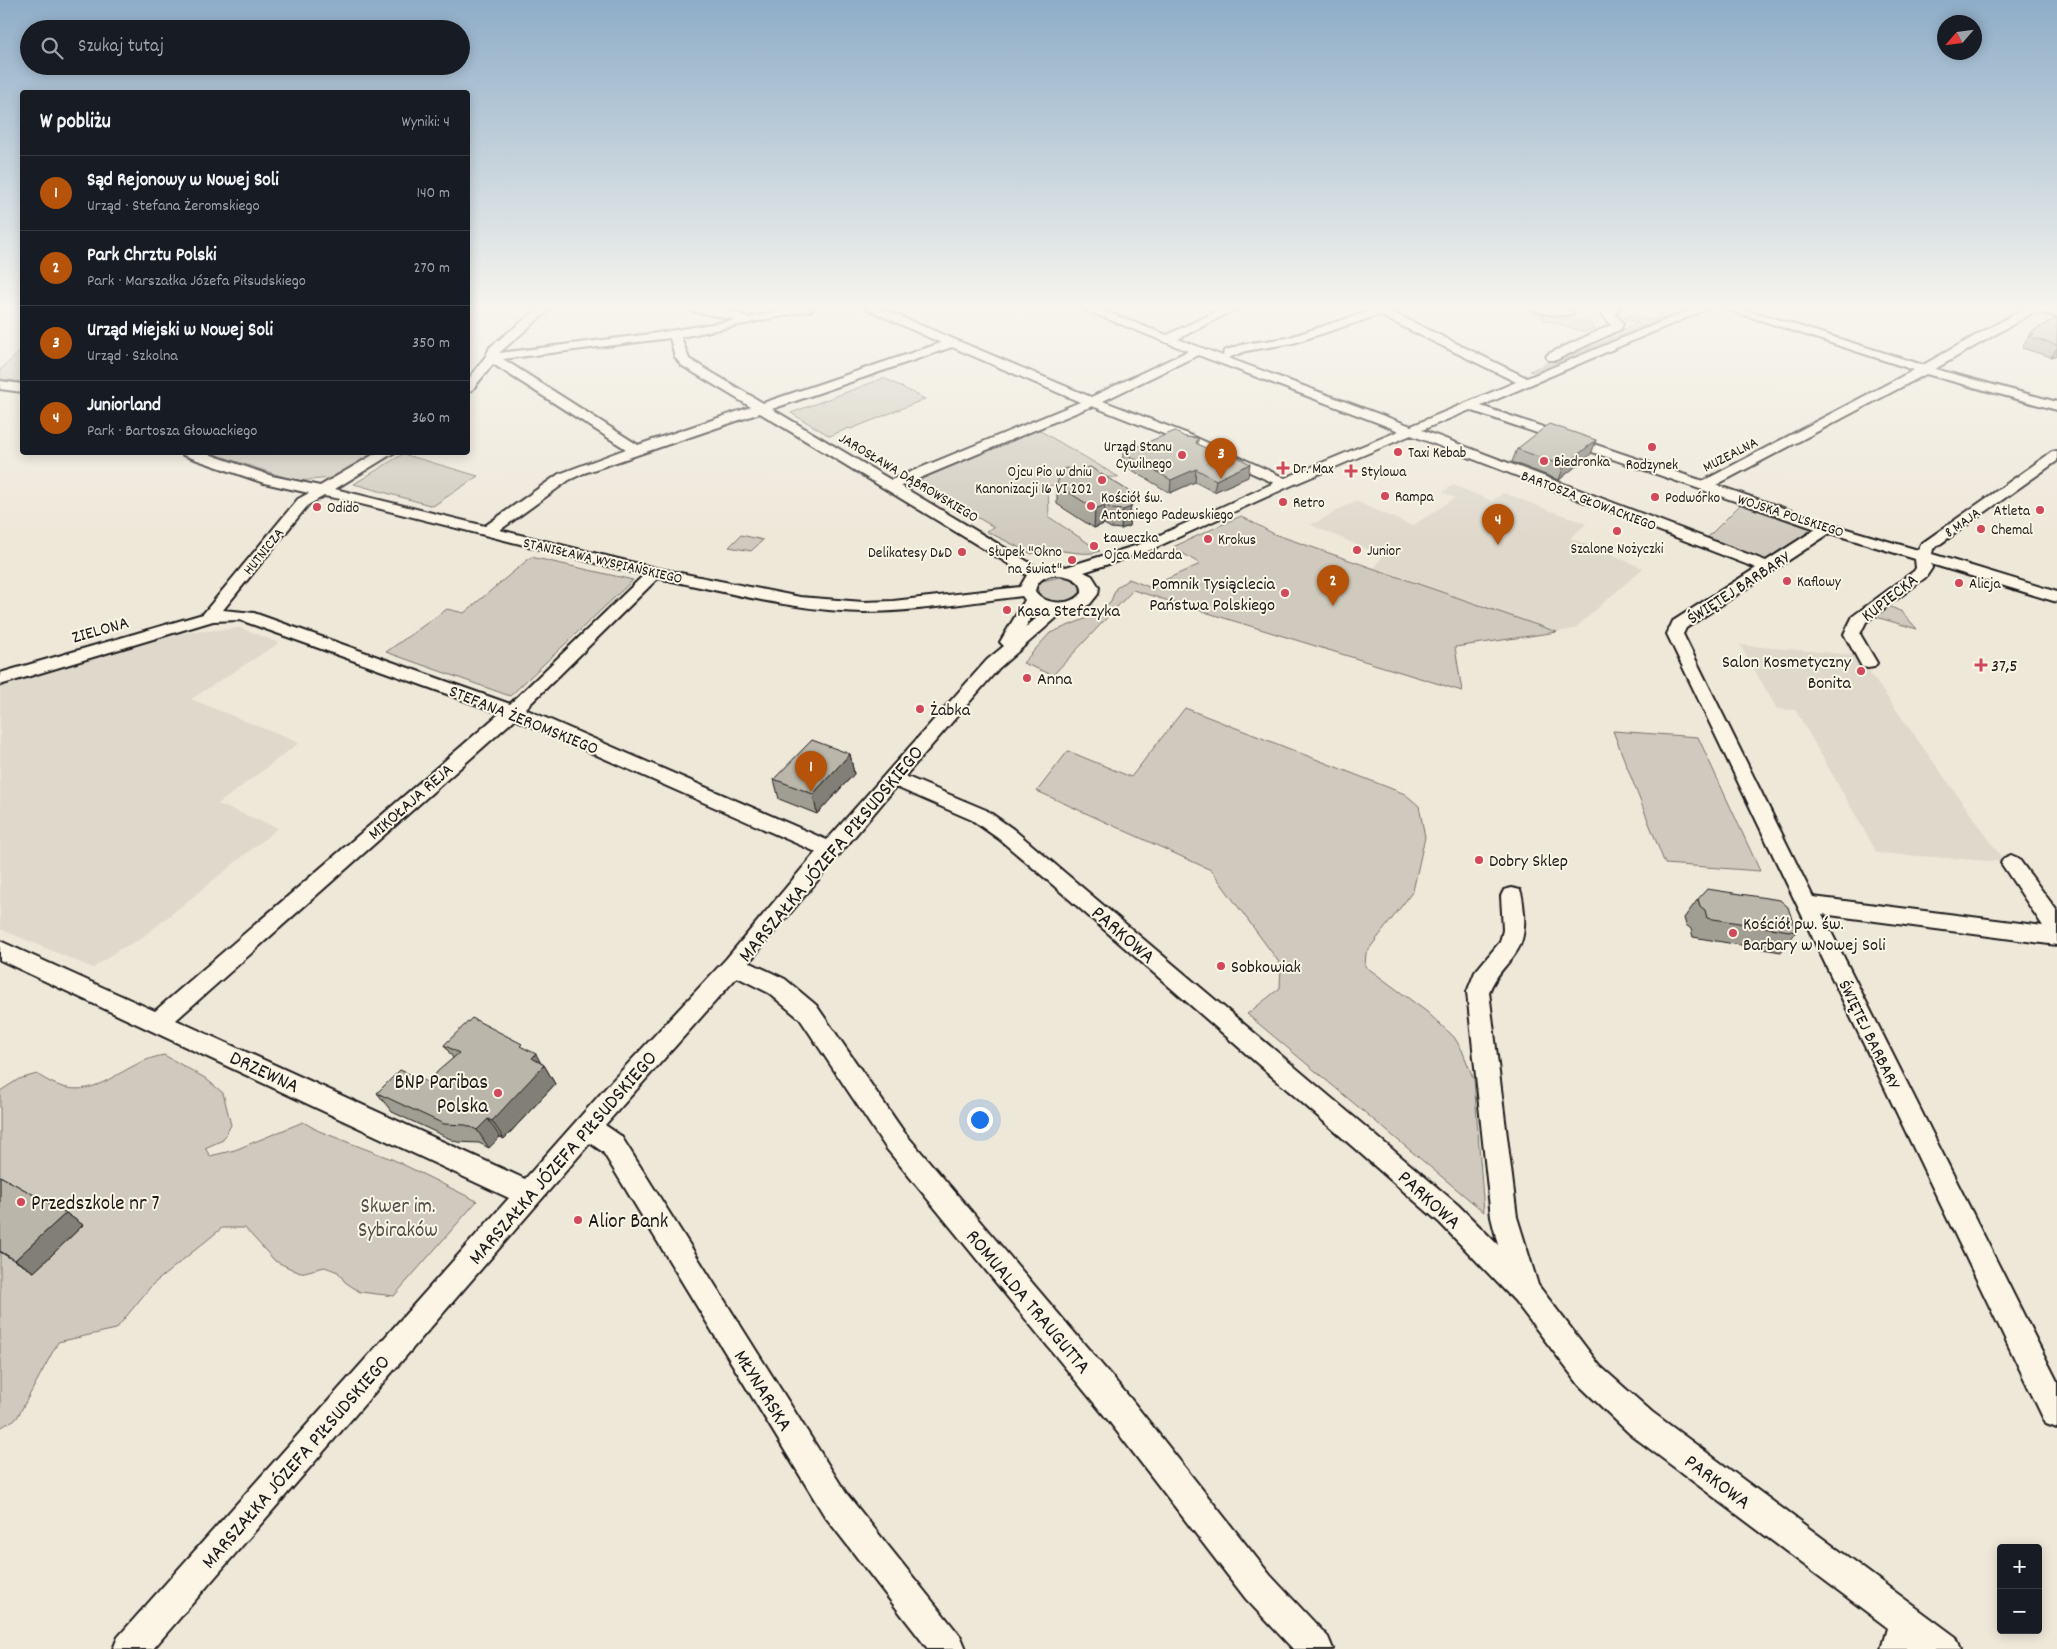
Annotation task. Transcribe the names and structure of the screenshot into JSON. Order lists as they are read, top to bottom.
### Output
{
  "streets": {
    "street": [
      "MUZEALNA",
      "JAROSŁAWA DĄBROWSKIEGO",
      "BARTOSZA GŁOWACKIEGO",
      "WOJSKA POLSKIEGO",
      "8 MAJA",
      "HUTNICZA",
      "STANISŁAWA WYSPIAŃSKIEGO",
      "ŚWIĘTEJ BARBARY",
      "KUPIECKA",
      "ZIELONA",
      "STEFANA ŻEROMSKIEGO",
      "MIKOŁAJA REJA",
      "MARSZAŁKA JÓZEFA PIŁSUDSKIEGO",
      "PARKOWA",
      "DRZEWNA",
      "ROMUALDA TRAUGUTTA",
      "MŁYNARSKA"
    ]
  },
  "crossings": [
    ["MUZEALNA", "WOJSKA POLSKIEGO"],
    ["JAROSŁAWA DĄBROWSKIEGO", "STANISŁAWA WYSPIAŃSKIEGO"],
    ["JAROSŁAWA DĄBROWSKIEGO", "MARSZAŁKA JÓZEFA PIŁSUDSKIEGO"],
    ["BARTOSZA GŁOWACKIEGO", "ŚWIĘTEJ BARBARY"],
    ["WOJSKA POLSKIEGO", "8 MAJA"],
    ["WOJSKA POLSKIEGO", "ŚWIĘTEJ BARBARY"],
    ["WOJSKA POLSKIEGO", "KUPIECKA"],
    ["8 MAJA", "KUPIECKA"],
    ["HUTNICZA", "STANISŁAWA WYSPIAŃSKIEGO"],
    ["HUTNICZA", "ZIELONA"],
    ["HUTNICZA", "STEFANA ŻEROMSKIEGO"],
    ["STANISŁAWA WYSPIAŃSKIEGO", "MIKOŁAJA REJA"],
    ["STANISŁAWA WYSPIAŃSKIEGO", "MARSZAŁKA JÓZEFA PIŁSUDSKIEGO"],
    ["ZIELONA", "STEFANA ŻEROMSKIEGO"],
    ["STEFANA ŻEROMSKIEGO", "MIKOŁAJA REJA"],
    ["STEFANA ŻEROMSKIEGO", "MARSZAŁKA JÓZEFA PIŁSUDSKIEGO"],
    ["MIKOŁAJA REJA", "DRZEWNA"],
    ["MARSZAŁKA JÓZEFA PIŁSUDSKIEGO", "PARKOWA"],
    ["MARSZAŁKA JÓZEFA PIŁSUDSKIEGO", "DRZEWNA"],
    ["MARSZAŁKA JÓZEFA PIŁSUDSKIEGO", "ROMUALDA TRAUGUTTA"],
    ["MARSZAŁKA JÓZEFA PIŁSUDSKIEGO", "MŁYNARSKA"]
  ],
  "parks": ["Skwer im. Sybiraków"],
  "places": {
    "other": [
      "Rodzynek",
      "Taxi Kebab",
      "Urząd Stanu Cywilnego",
      "Biedronka",
      "Ojcu Pio w dniu Kanonizacji 16 VI 202",
      "Rampa",
      "Podwórko",
      "Retro",
      "Kościół św. Antoniego Padewskiego",
      "Odido",
      "Atleta",
      "Chemal",
      "Szalone Nożyczki",
      "Krokus",
      "Ławeczka Ojca Medarda",
      "Junior",
      "Delikatesy D&D",
      "Słupek \"Okno na świat\"",
      "Kaflowy",
      "Alicja",
      "Pomnik Tysiąclecia Państwa Polskiego",
      "Kasa Stefczyka",
      "Salon Kosmetyczny Bonita",
      "Anna",
      "Żabka",
      "Dobry Sklep",
      "Kościół pw. św. Barbary w Nowej Soli",
      "Sobkowiak",
      "BNP Paribas Polska",
      "Przedszkole nr 7",
      "Alior Bank"
    ],
    "health": ["Dr. Max", "Stylowa", "37,5"]
  },
  "north": "bottom left",
  "page": {
    "search": "Szukaj tutaj",
    "heading": ["W pobliżu", "Wyniki: 4"],
    "list": [
      {
        "mark": "1",
        "name": "Sąd Rejonowy w Nowej Soli",
        "note": "Urząd · Stefana Żeromskiego",
        "value": "140 m"
      },
      {
        "mark": "2",
        "name": "Park Chrztu Polski",
        "note": "Park · Marszałka Józefa Piłsudskiego",
        "value": "270 m"
      },
      {
        "mark": "3",
        "name": "Urząd Miejski w Nowej Soli",
        "note": "Urząd · Szkolna",
        "value": "350 m"
      },
      {
        "mark": "4",
        "name": "Juniorland",
        "note": "Park · Bartosza Głowackiego",
        "value": "360 m"
      }
    ],
    "pins": [
      "3",
      "4",
      "2",
      "1"
    ],
    "map_buttons": ["+", "−"]
  }
}
